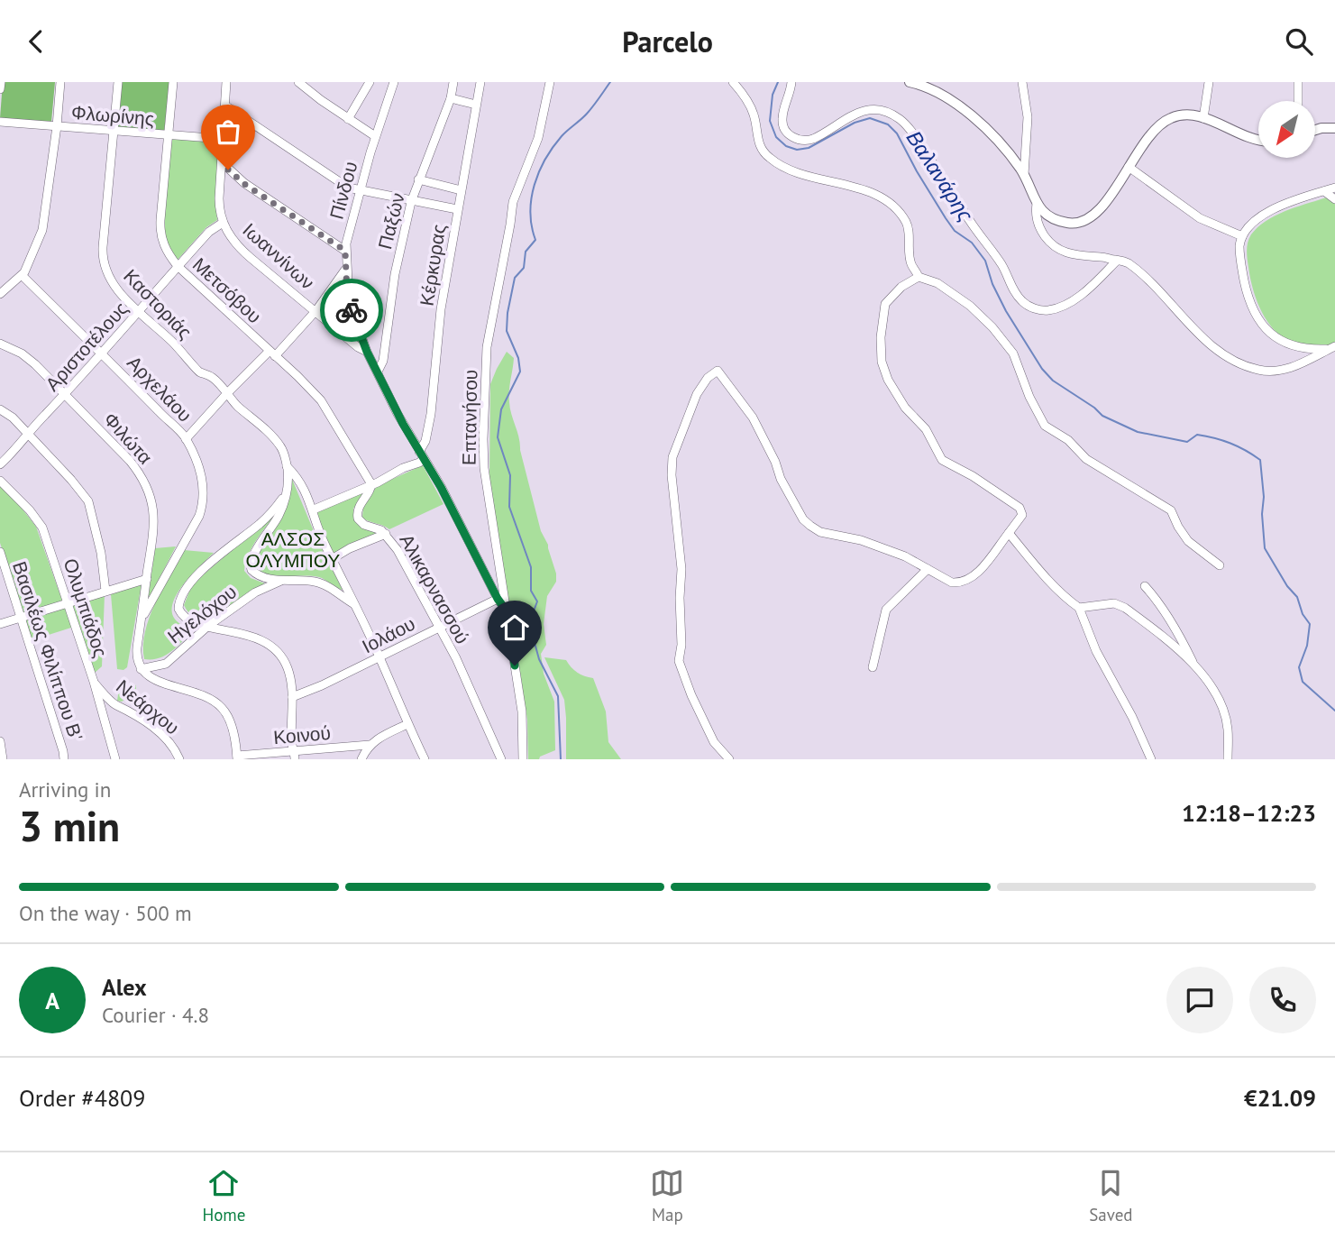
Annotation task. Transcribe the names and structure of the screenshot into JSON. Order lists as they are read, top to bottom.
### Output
{
  "streets": {
    "street": [
      "Φλωρίνης",
      "Πίνδου",
      "Παξών",
      "Ιωαννίνων",
      "Κέρκυρας",
      "Μετσόβου",
      "Καστοριάς",
      "Αριστοτέλους",
      "Αρχελάου",
      "Επτανήσου",
      "Φιλώτα",
      "Αλικαρνασσού",
      "Ολυμπιάδος",
      "Ηγελόχου",
      "Ιολάου",
      "Βασιλέως Φιλίππου Β'",
      "Νεάρχου",
      "Κοινού"
    ]
  },
  "crossings": [
    ["Φλωρίνης", "Ιωαννίνων"],
    ["Φλωρίνης", "Μετσόβου"],
    ["Φλωρίνης", "Καστοριάς"],
    ["Πίνδου", "Παξών"],
    ["Πίνδου", "Ιωαννίνων"],
    ["Πίνδου", "Κέρκυρας"],
    ["Πίνδου", "Επτανήσου"],
    ["Πίνδου", "Ιολάου"],
    ["Ιωαννίνων", "Αριστοτέλους"],
    ["Μετσόβου", "Αριστοτέλους"],
    ["Μετσόβου", "Αλικαρνασσού"],
    ["Καστοριάς", "Αριστοτέλους"],
    ["Καστοριάς", "Ιολάου"],
    ["Αριστοτέλους", "Αρχελάου"],
    ["Αριστοτέλους", "Φιλώτα"],
    ["Αρχελάου", "Φιλώτα"],
    ["Φιλώτα", "Ηγελόχου"],
    ["Αλικαρνασσού", "Ιολάου"],
    ["Ολυμπιάδος", "Νεάρχου"]
  ],
  "water": ["Βαλανάρης"],
  "parks": ["ΑΛΣΟΣ ΟΛΥΜΠΟΥ"],
  "north": "bottom left",
  "page": {
    "header": "Parcelo",
    "heading": ["3 min", "Arriving in", "12:18–12:23"],
    "panel": [
      "Alex",
      "Courier · 4.8",
      "Order #4809",
      "€21.09"
    ],
    "bar": "On the way · 500 m",
    "round": "A",
    "tabs": ["Home", "Map", "Saved"]
  }
}
